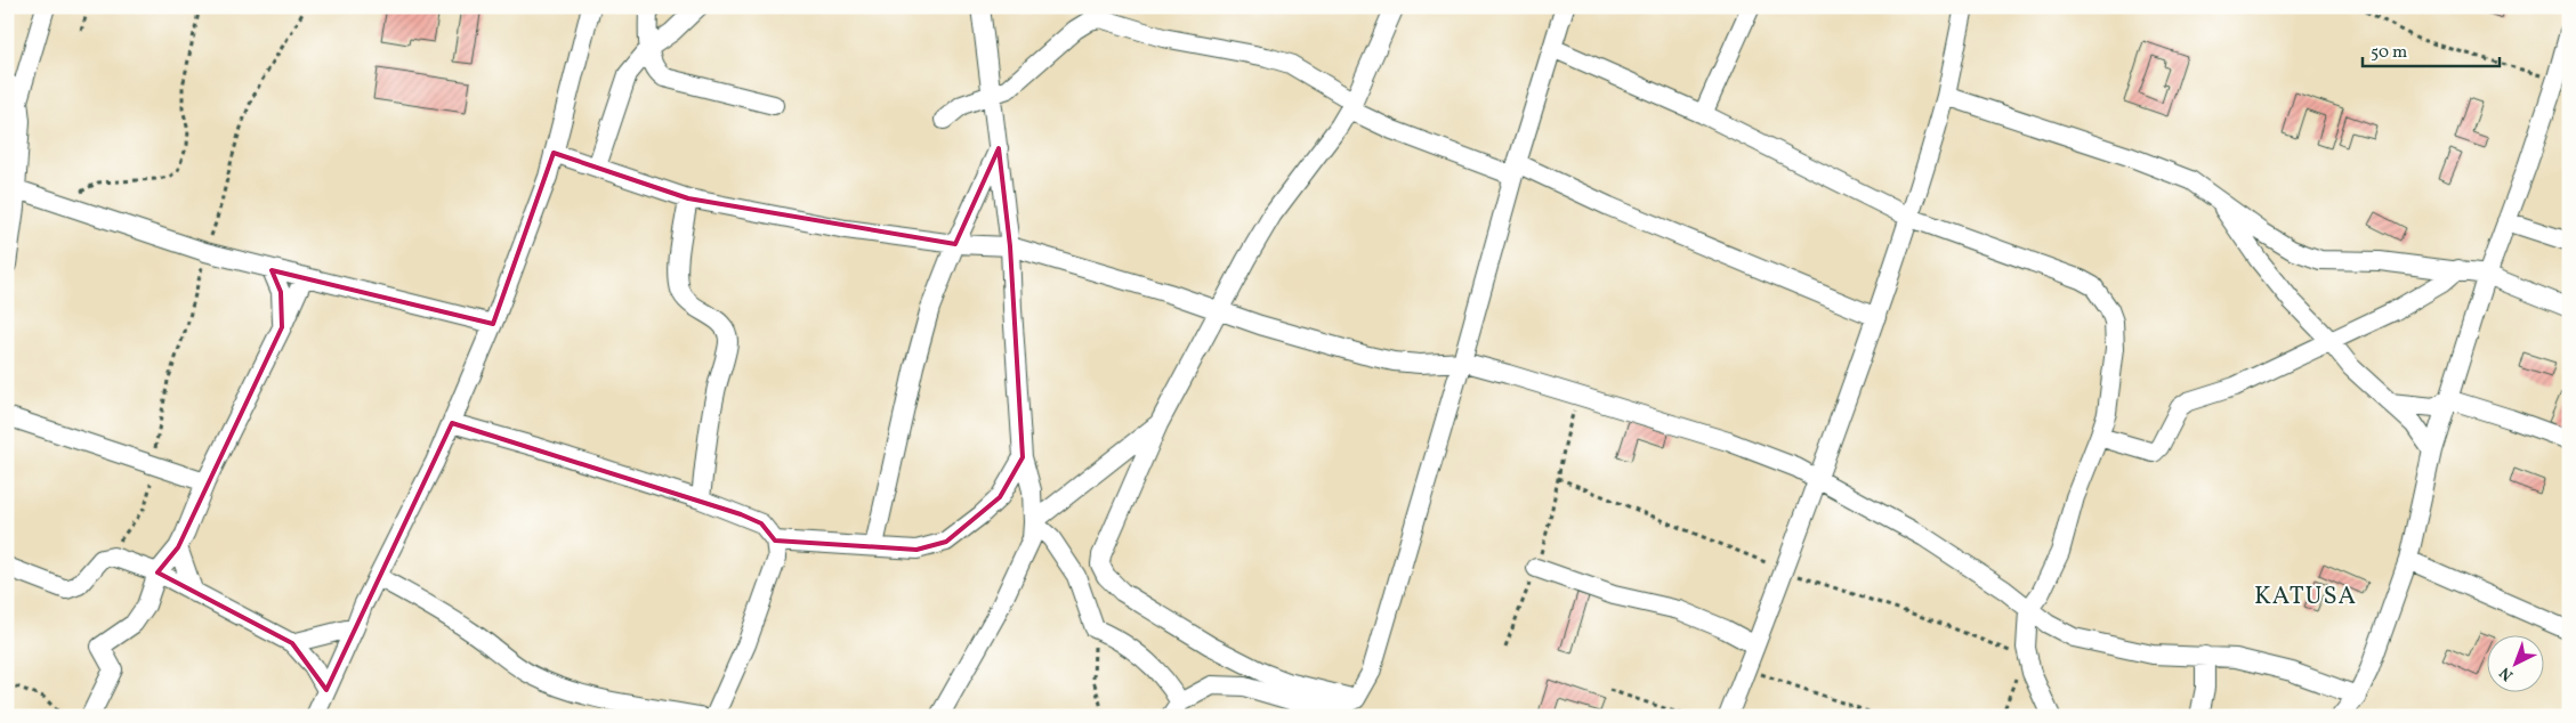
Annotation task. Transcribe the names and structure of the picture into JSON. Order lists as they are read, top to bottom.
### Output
{
  "districts": ["KATUSA"],
  "scale_bar": "50 m",
  "north": "bottom left"
}
